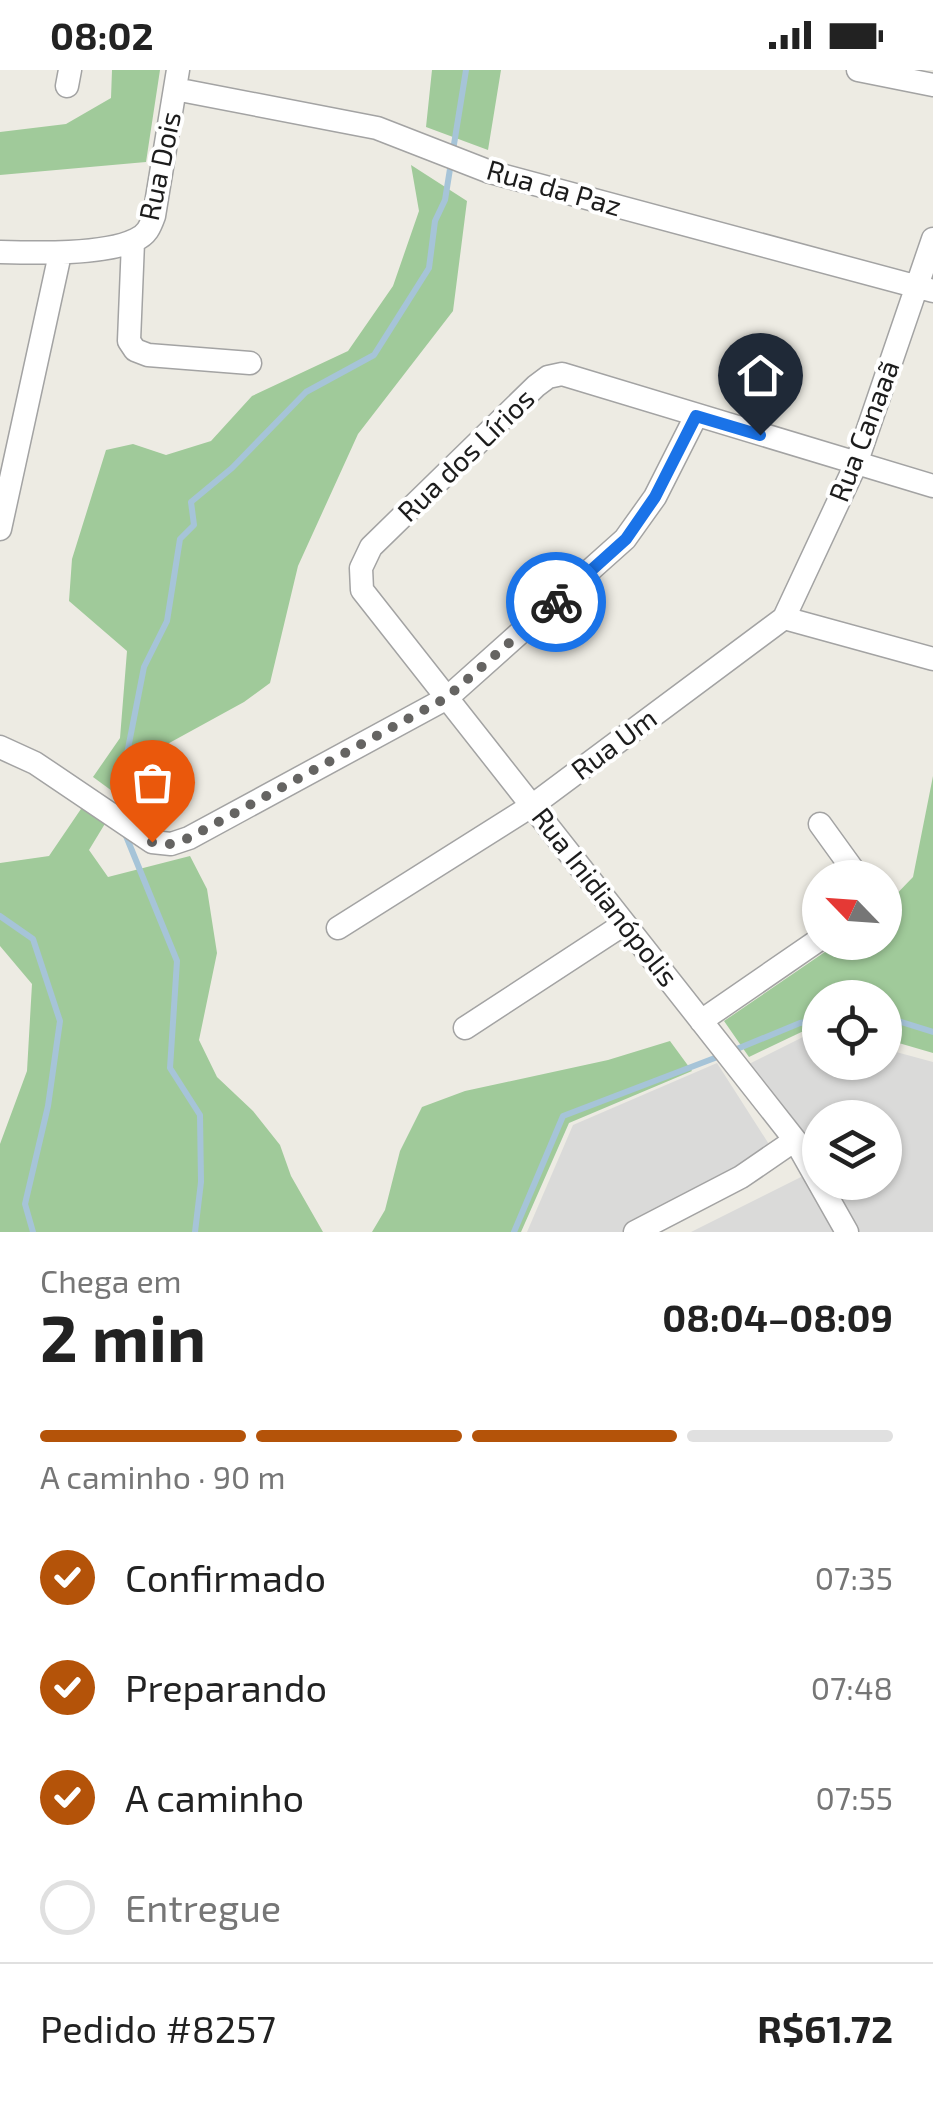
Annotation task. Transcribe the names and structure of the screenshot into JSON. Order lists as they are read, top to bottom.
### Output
{
  "streets": {
    "street": [
      "Rua Dois",
      "Rua da Paz",
      "Rua Canaaã",
      "Rua dos Lírios",
      "Rua Um",
      "Rua Inidianópolis"
    ]
  },
  "crossings": [
    ["Rua Dois", "Rua da Paz"],
    ["Rua da Paz", "Rua Canaaã"],
    ["Rua Canaaã", "Rua dos Lírios"],
    ["Rua Canaaã", "Rua Um"],
    ["Rua dos Lírios", "Rua Inidianópolis"],
    ["Rua Um", "Rua Inidianópolis"]
  ],
  "north": "top left",
  "page": {
    "status": "08:02",
    "heading": ["2 min", "Chega em", "08:04–08:09"],
    "panel": ["Pedido #8257", "R$61.72"],
    "bar": "A caminho · 90 m",
    "list": [
      ["Confirmado", "07:35"],
      ["Preparando", "07:48"],
      ["A caminho", "07:55"],
      "Entregue"
    ]
  }
}
